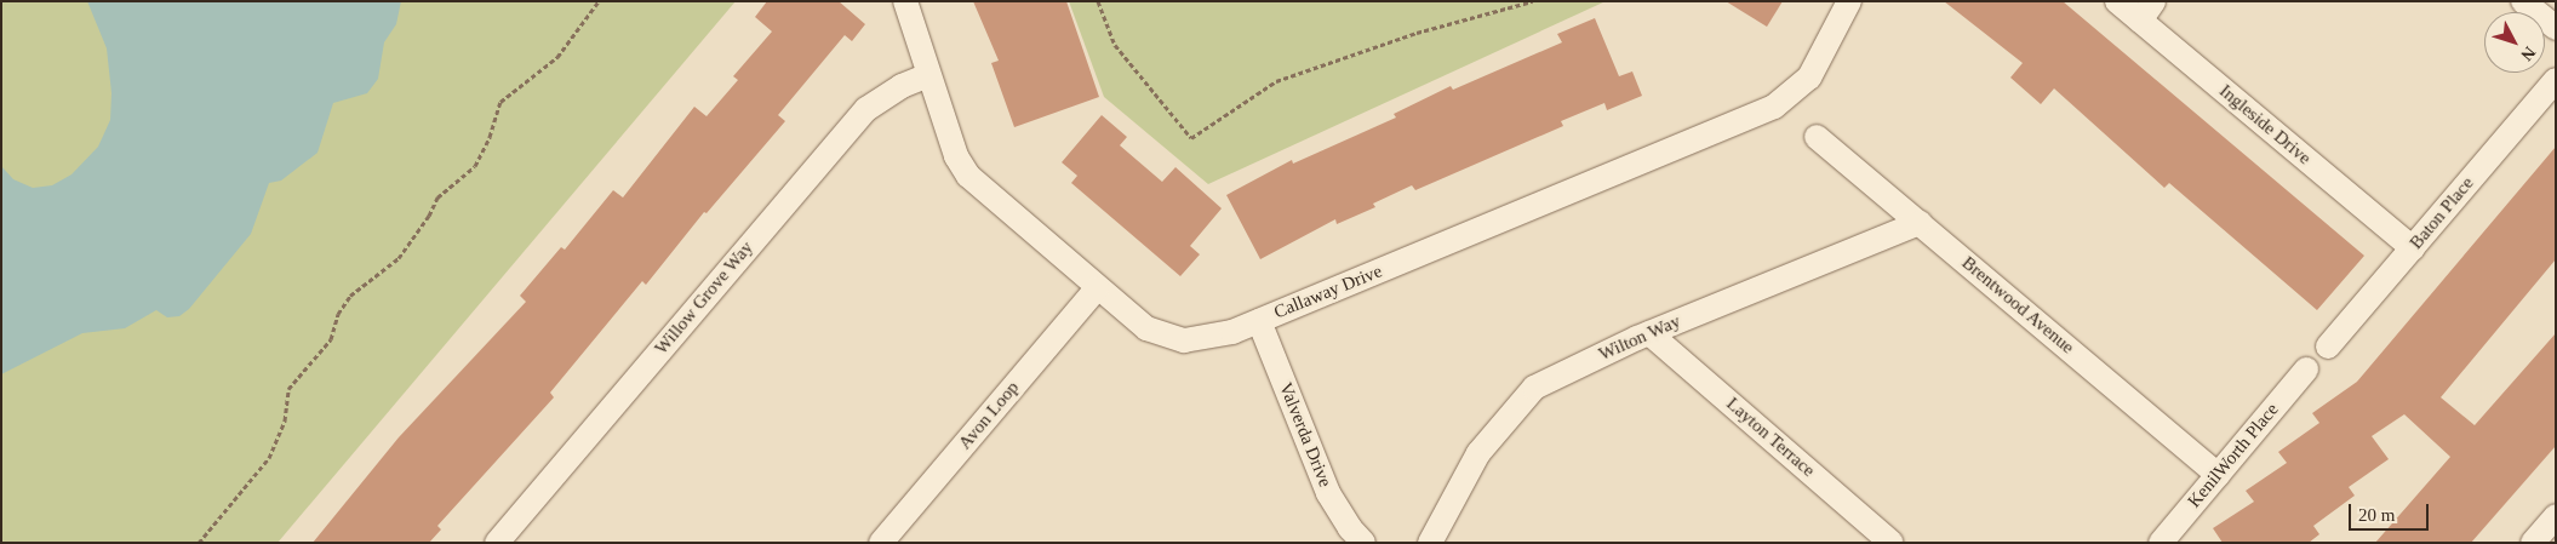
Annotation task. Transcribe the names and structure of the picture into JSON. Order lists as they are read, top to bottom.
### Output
{
  "streets": {
    "street": [
      "Ingleside Drive",
      "Baton Place",
      "Callaway Drive",
      "Willow Grove Way",
      "Brentwood Avenue",
      "Wilton Way",
      "Avon Loop",
      "Valverda Drive",
      "Layton Terrace",
      "KenilWorth Place"
    ]
  },
  "crossings": [
    ["Ingleside Drive", "Baton Place"],
    ["Callaway Drive", "Willow Grove Way"],
    ["Callaway Drive", "Avon Loop"],
    ["Callaway Drive", "Valverda Drive"],
    ["Brentwood Avenue", "Wilton Way"],
    ["Brentwood Avenue", "KenilWorth Place"],
    ["Wilton Way", "Layton Terrace"]
  ],
  "scale_bar": "20 m",
  "north": "bottom right"
}
